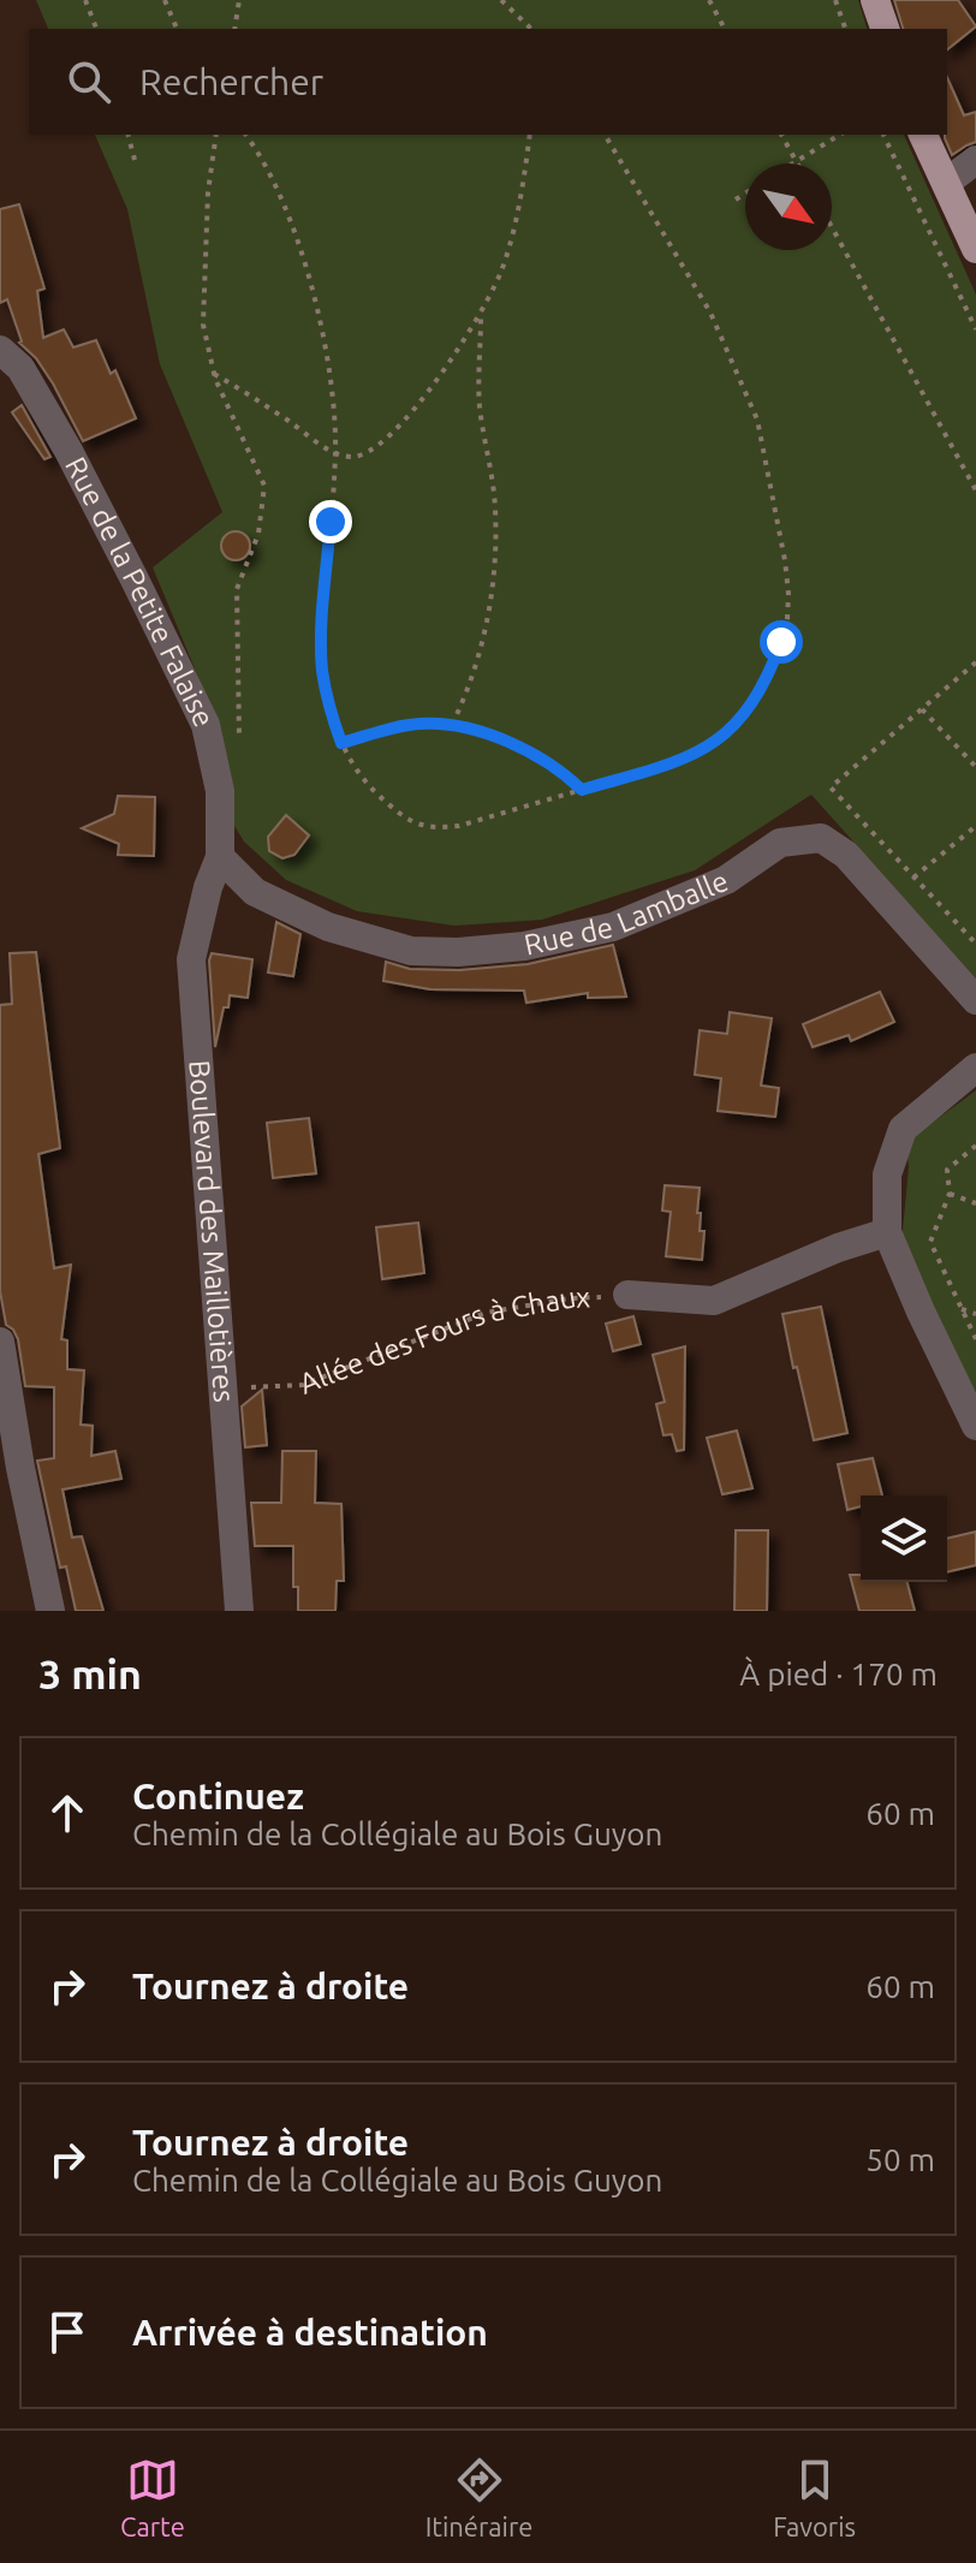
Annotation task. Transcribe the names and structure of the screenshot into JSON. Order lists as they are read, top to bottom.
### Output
{
  "streets": {
    "street": [
      "Rue de la Petite Falaise",
      "Rue de Lamballe",
      "Boulevard des Maillotières",
      "Allée des Fours à Chaux"
    ]
  },
  "crossings": [
    ["Rue de la Petite Falaise", "Rue de Lamballe"],
    ["Rue de la Petite Falaise", "Boulevard des Maillotières"],
    ["Rue de Lamballe", "Boulevard des Maillotières"],
    ["Boulevard des Maillotières", "Allée des Fours à Chaux"]
  ],
  "north": "bottom right",
  "page": {
    "search": "Rechercher",
    "heading": ["3 min", "À pied · 170 m"],
    "list": [
      ["Continuez", "Chemin de la Collégiale au Bois Guyon", "60 m"],
      ["Tournez à droite", "60 m"],
      ["Tournez à droite", "Chemin de la Collégiale au Bois Guyon", "50 m"],
      "Arrivée à destination"
    ],
    "nav": ["Carte", "Itinéraire", "Favoris"]
  }
}
